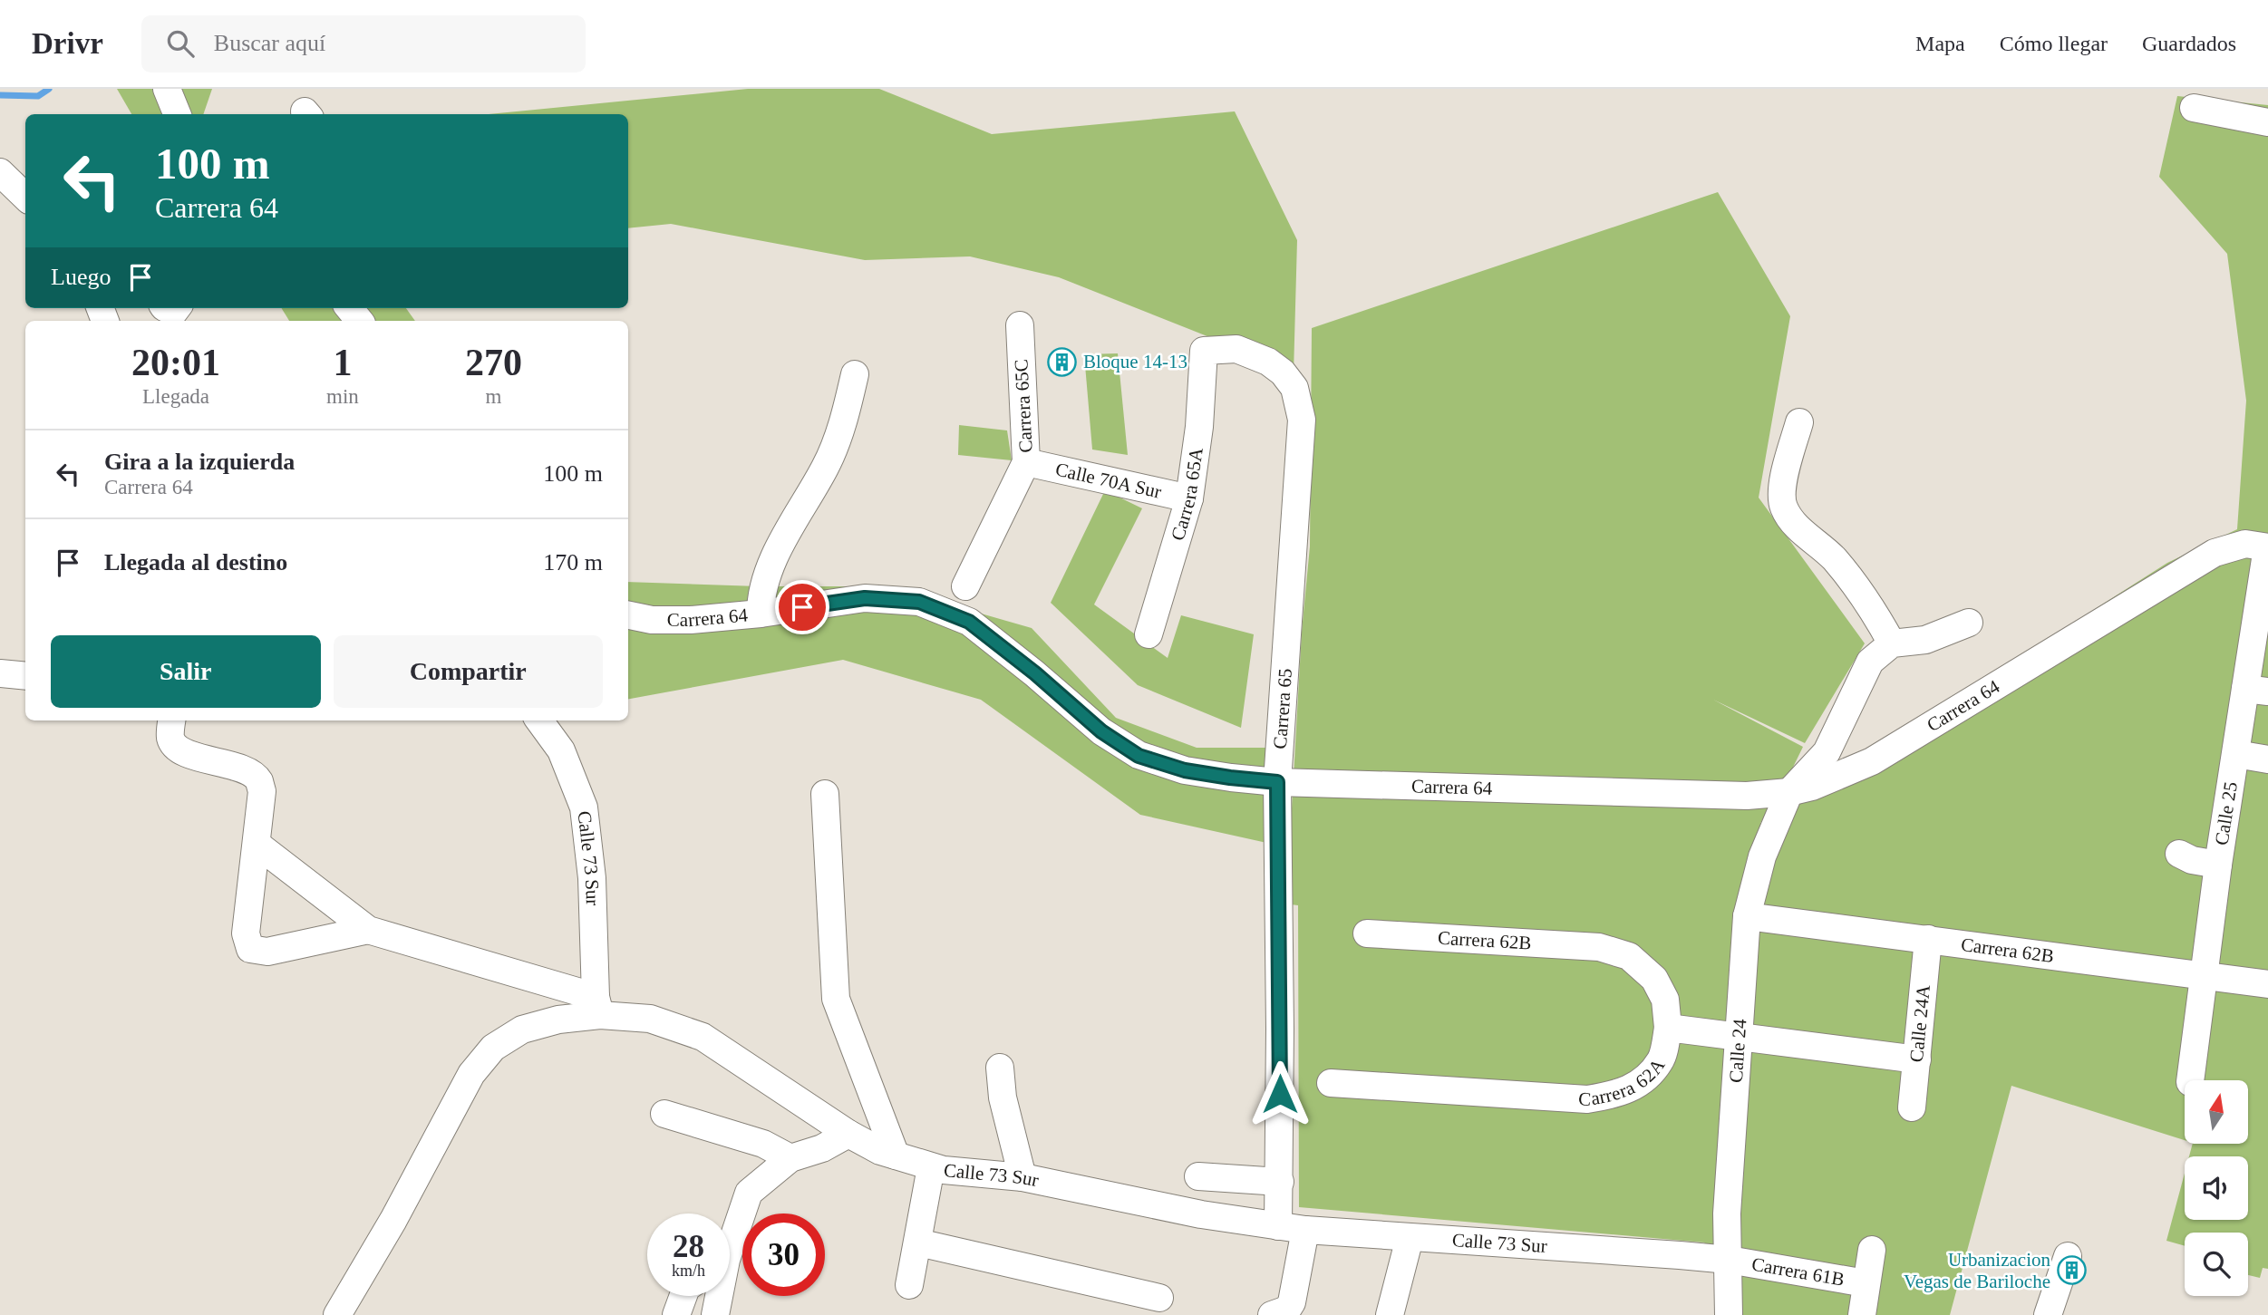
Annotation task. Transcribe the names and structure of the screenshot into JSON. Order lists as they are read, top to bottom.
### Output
{
  "streets": {
    "street": [
      "Carrera 65C",
      "Calle 70A Sur",
      "Carrera 65A",
      "Carrera 64",
      "Carrera 65",
      "Calle 25",
      "Calle 73 Sur",
      "Carrera 62B",
      "Calle 24A",
      "Calle 24",
      "Carrera 62A",
      "Carrera 61B"
    ]
  },
  "crossings": [
    ["Carrera 65C", "Calle 70A Sur"],
    ["Calle 70A Sur", "Carrera 65A"],
    ["Carrera 65A", "Carrera 65"],
    ["Carrera 64", "Carrera 65"],
    ["Carrera 64", "Calle 25"],
    ["Carrera 64", "Calle 24"],
    ["Carrera 65", "Calle 73 Sur"],
    ["Calle 25", "Carrera 62B"],
    ["Calle 73 Sur", "Calle 24"],
    ["Calle 73 Sur", "Carrera 61B"],
    ["Carrera 62B", "Calle 24A"],
    ["Carrera 62B", "Calle 24"],
    ["Carrera 62B", "Carrera 62A"],
    ["Calle 24A", "Carrera 62A"],
    ["Calle 24", "Carrera 62A"],
    ["Calle 24", "Carrera 61B"]
  ],
  "places": {
    "building": ["Bloque 14-13", "Urbanizacion Vegas de Bariloche"]
  },
  "north": "top",
  "page": {
    "header": "Drivr",
    "search": "Buscar aquí",
    "nav": ["Mapa", "Cómo llegar", "Guardados"],
    "turn": ["100 m", "Carrera 64"],
    "then": "Luego",
    "eta": [
      "20:01",
      "Llegada",
      "1",
      "min",
      "270",
      "m"
    ],
    "list": [
      {
        "name": "Gira a la izquierda",
        "note": "Carrera 64",
        "value": "100 m"
      },
      {
        "name": "Llegada al destino",
        "value": "170 m"
      }
    ],
    "buttons": ["Salir", "Compartir"],
    "speed": "28 km/h",
    "limit": "30"
  }
}
